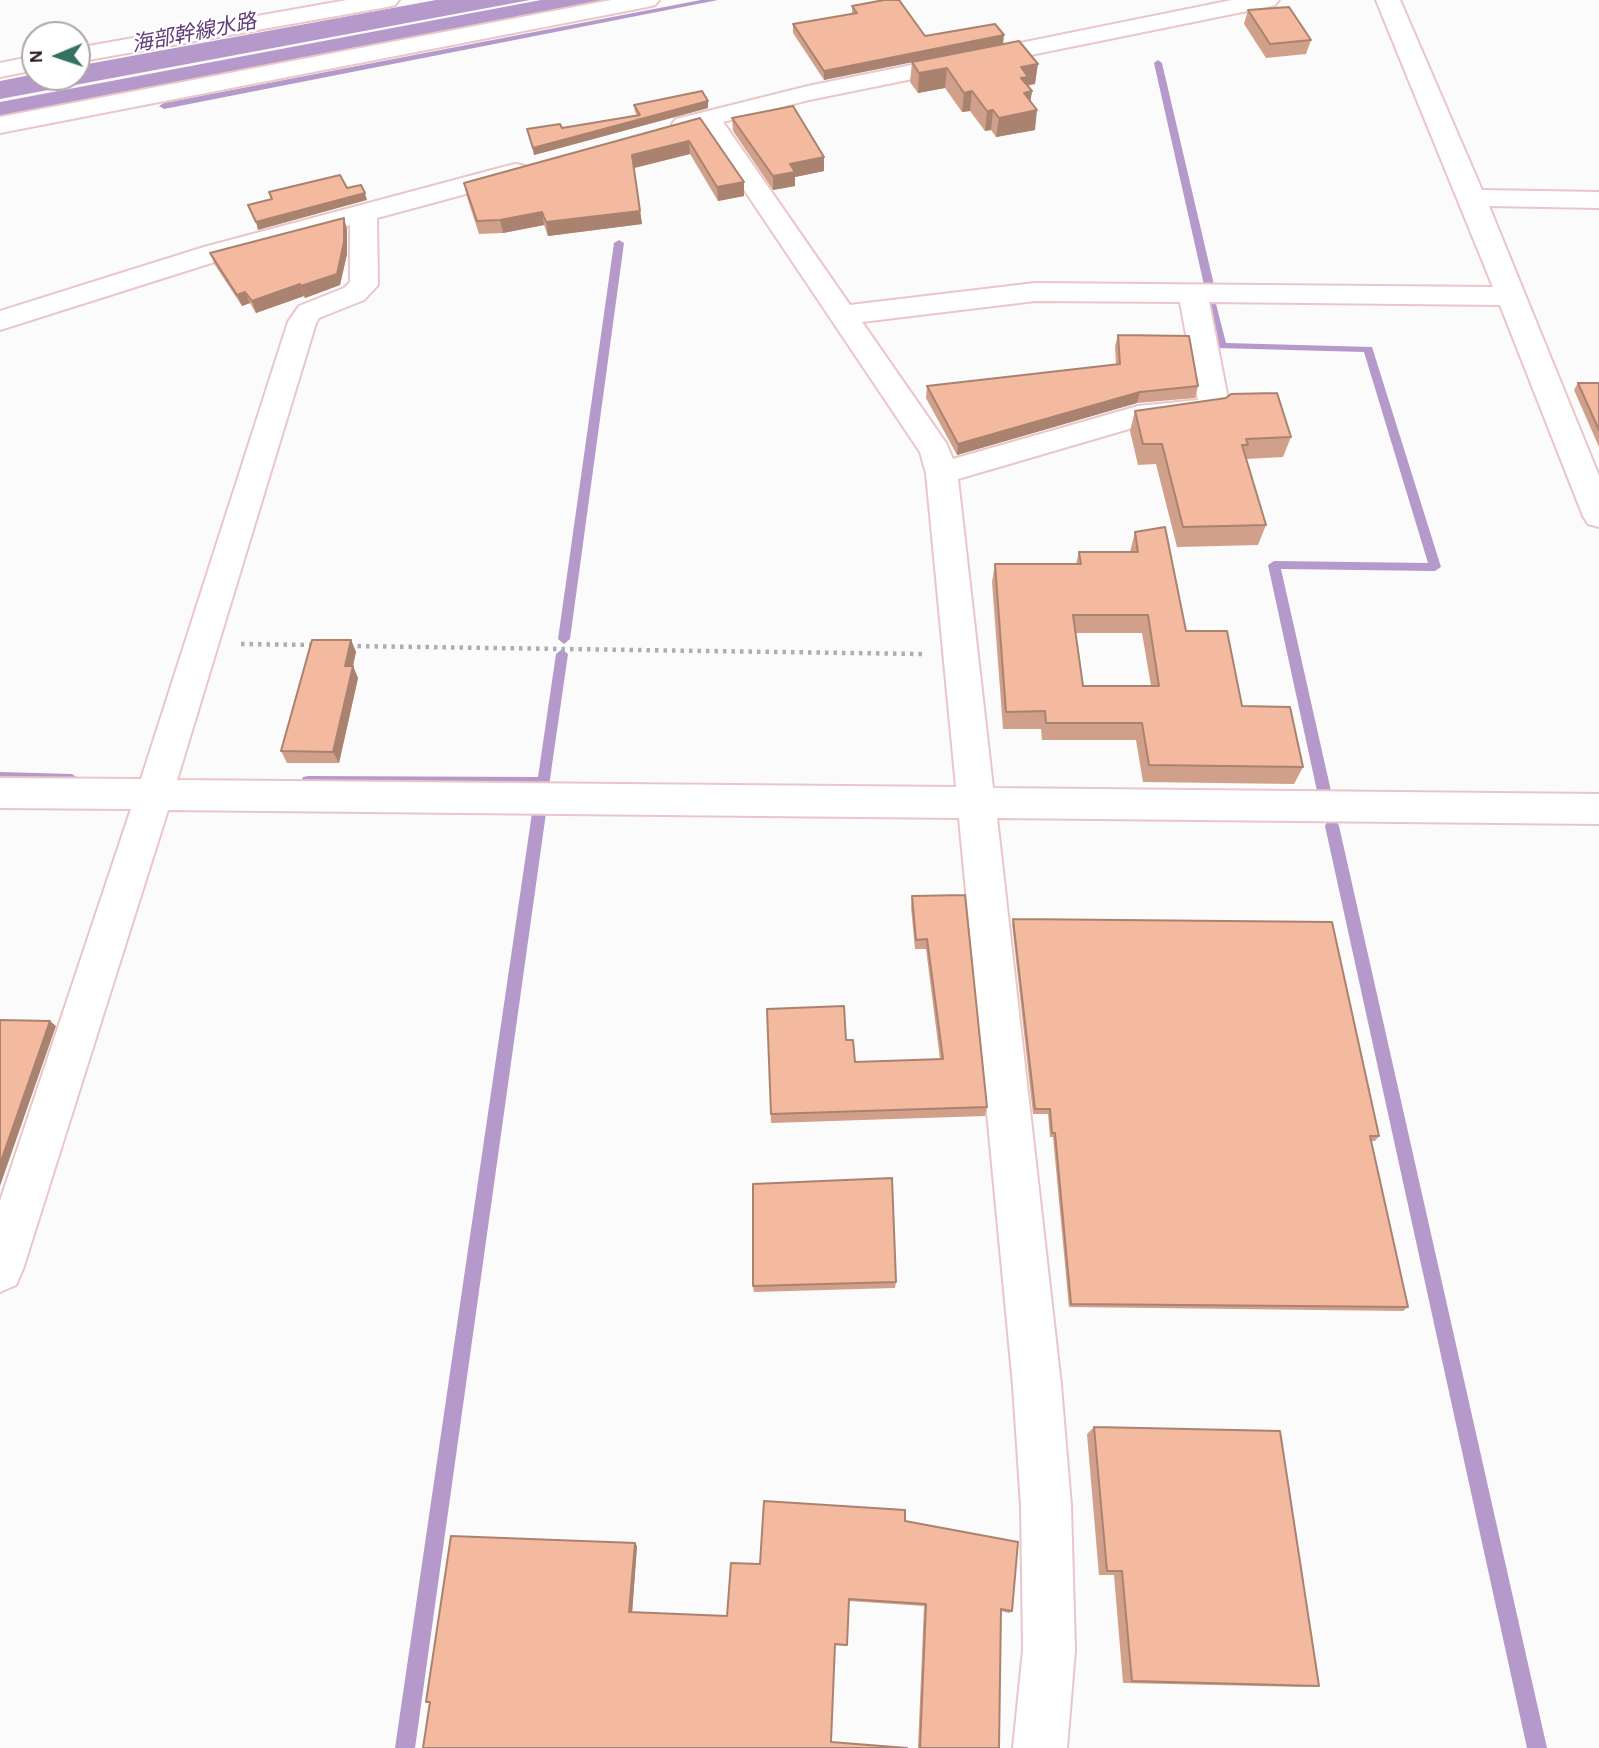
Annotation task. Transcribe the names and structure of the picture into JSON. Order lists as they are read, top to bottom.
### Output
{
  "water": ["海部幹線水路"],
  "north": "left"
}
